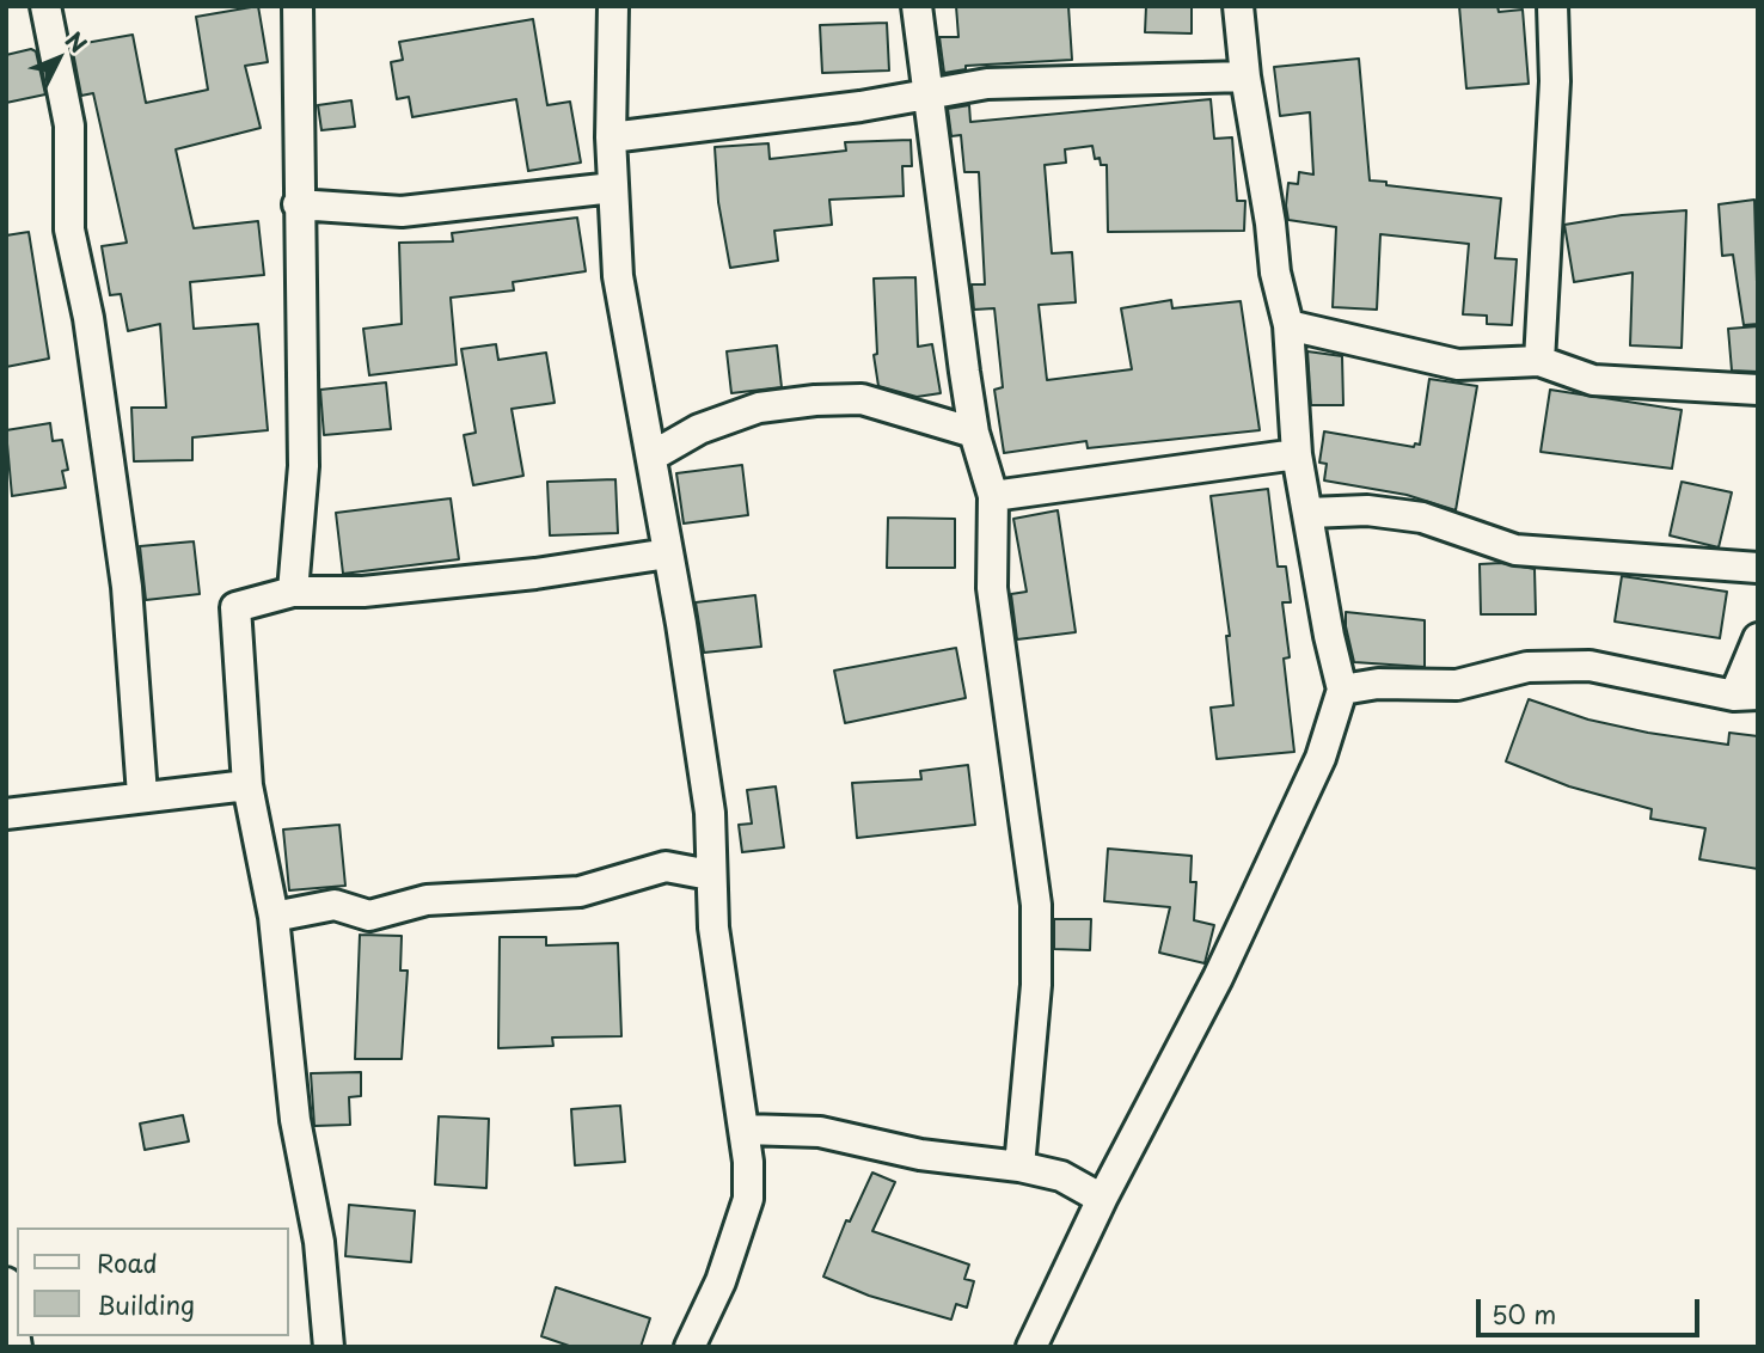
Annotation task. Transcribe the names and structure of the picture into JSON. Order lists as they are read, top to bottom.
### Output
{
  "legend": ["Road", "Building"],
  "scale_bar": "50 m",
  "north": "top right"
}
